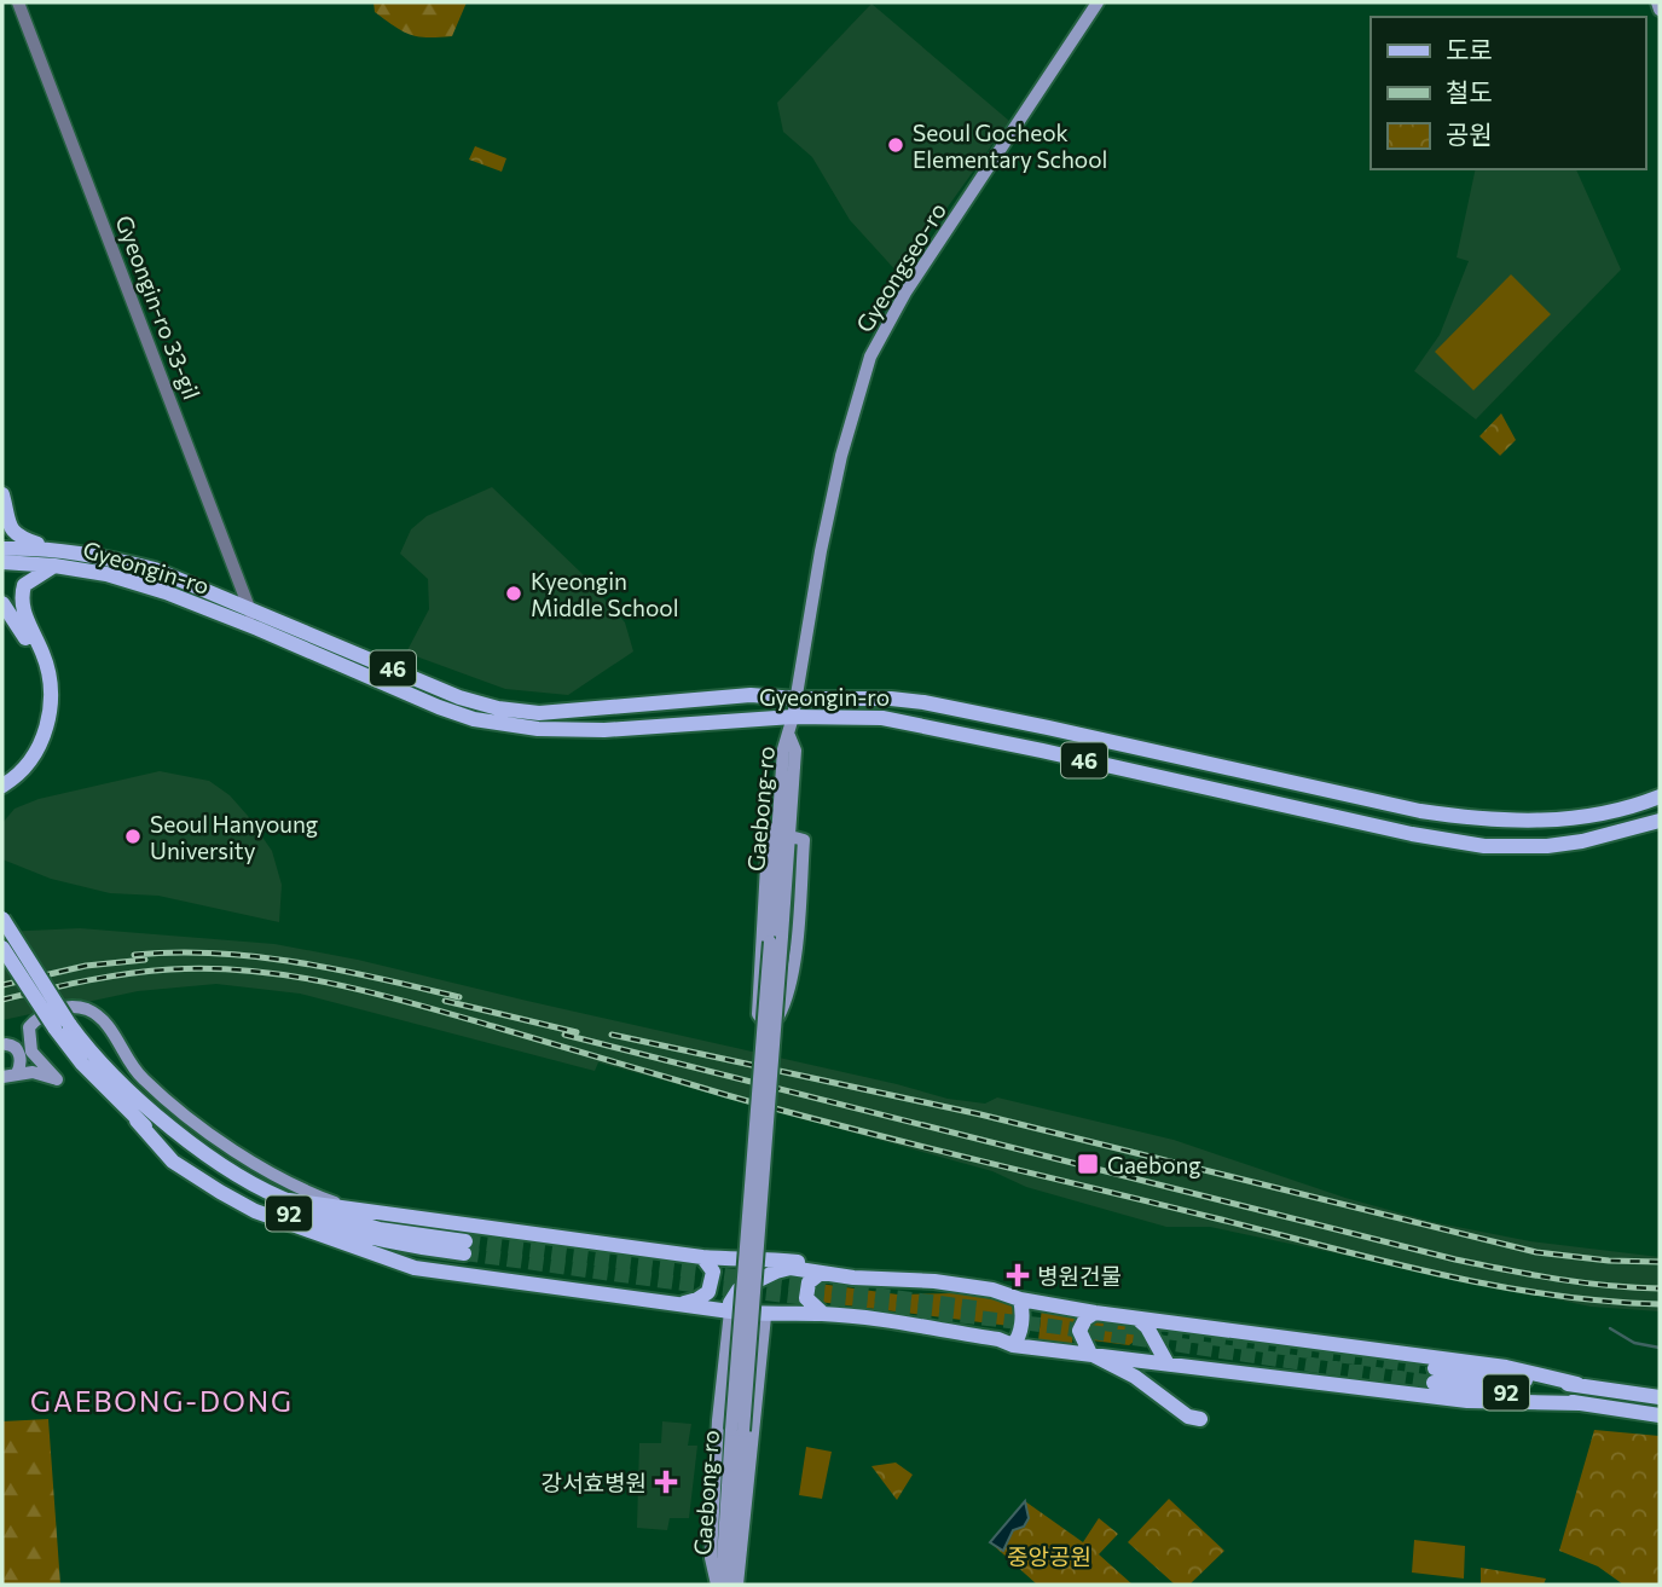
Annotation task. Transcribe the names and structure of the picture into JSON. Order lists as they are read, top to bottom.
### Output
{
  "streets": {
    "main road": [
      "Gyeongseo-ro",
      "Gyeongin-ro",
      "46",
      "Gaebong-ro",
      "92"
    ],
    "street": ["Gyeongin-ro 33-gil"]
  },
  "crossings": [
    ["Gyeongseo-ro", "Gyeongin-ro"],
    ["Gyeongseo-ro", "Gaebong-ro"],
    ["Gyeongin-ro 33-gil", "Gyeongin-ro"]
  ],
  "districts": ["GAEBONG-DONG"],
  "parks": ["중앙공원"],
  "places": {
    "other": ["Seoul Gocheok Elementary School", "Kyeongin Middle School", "Seoul Hanyoung University"],
    "transit": ["Gaebong"],
    "health": ["병원건물", "강서효병원"]
  },
  "legend": ["도로", "철도", "공원"]
}
